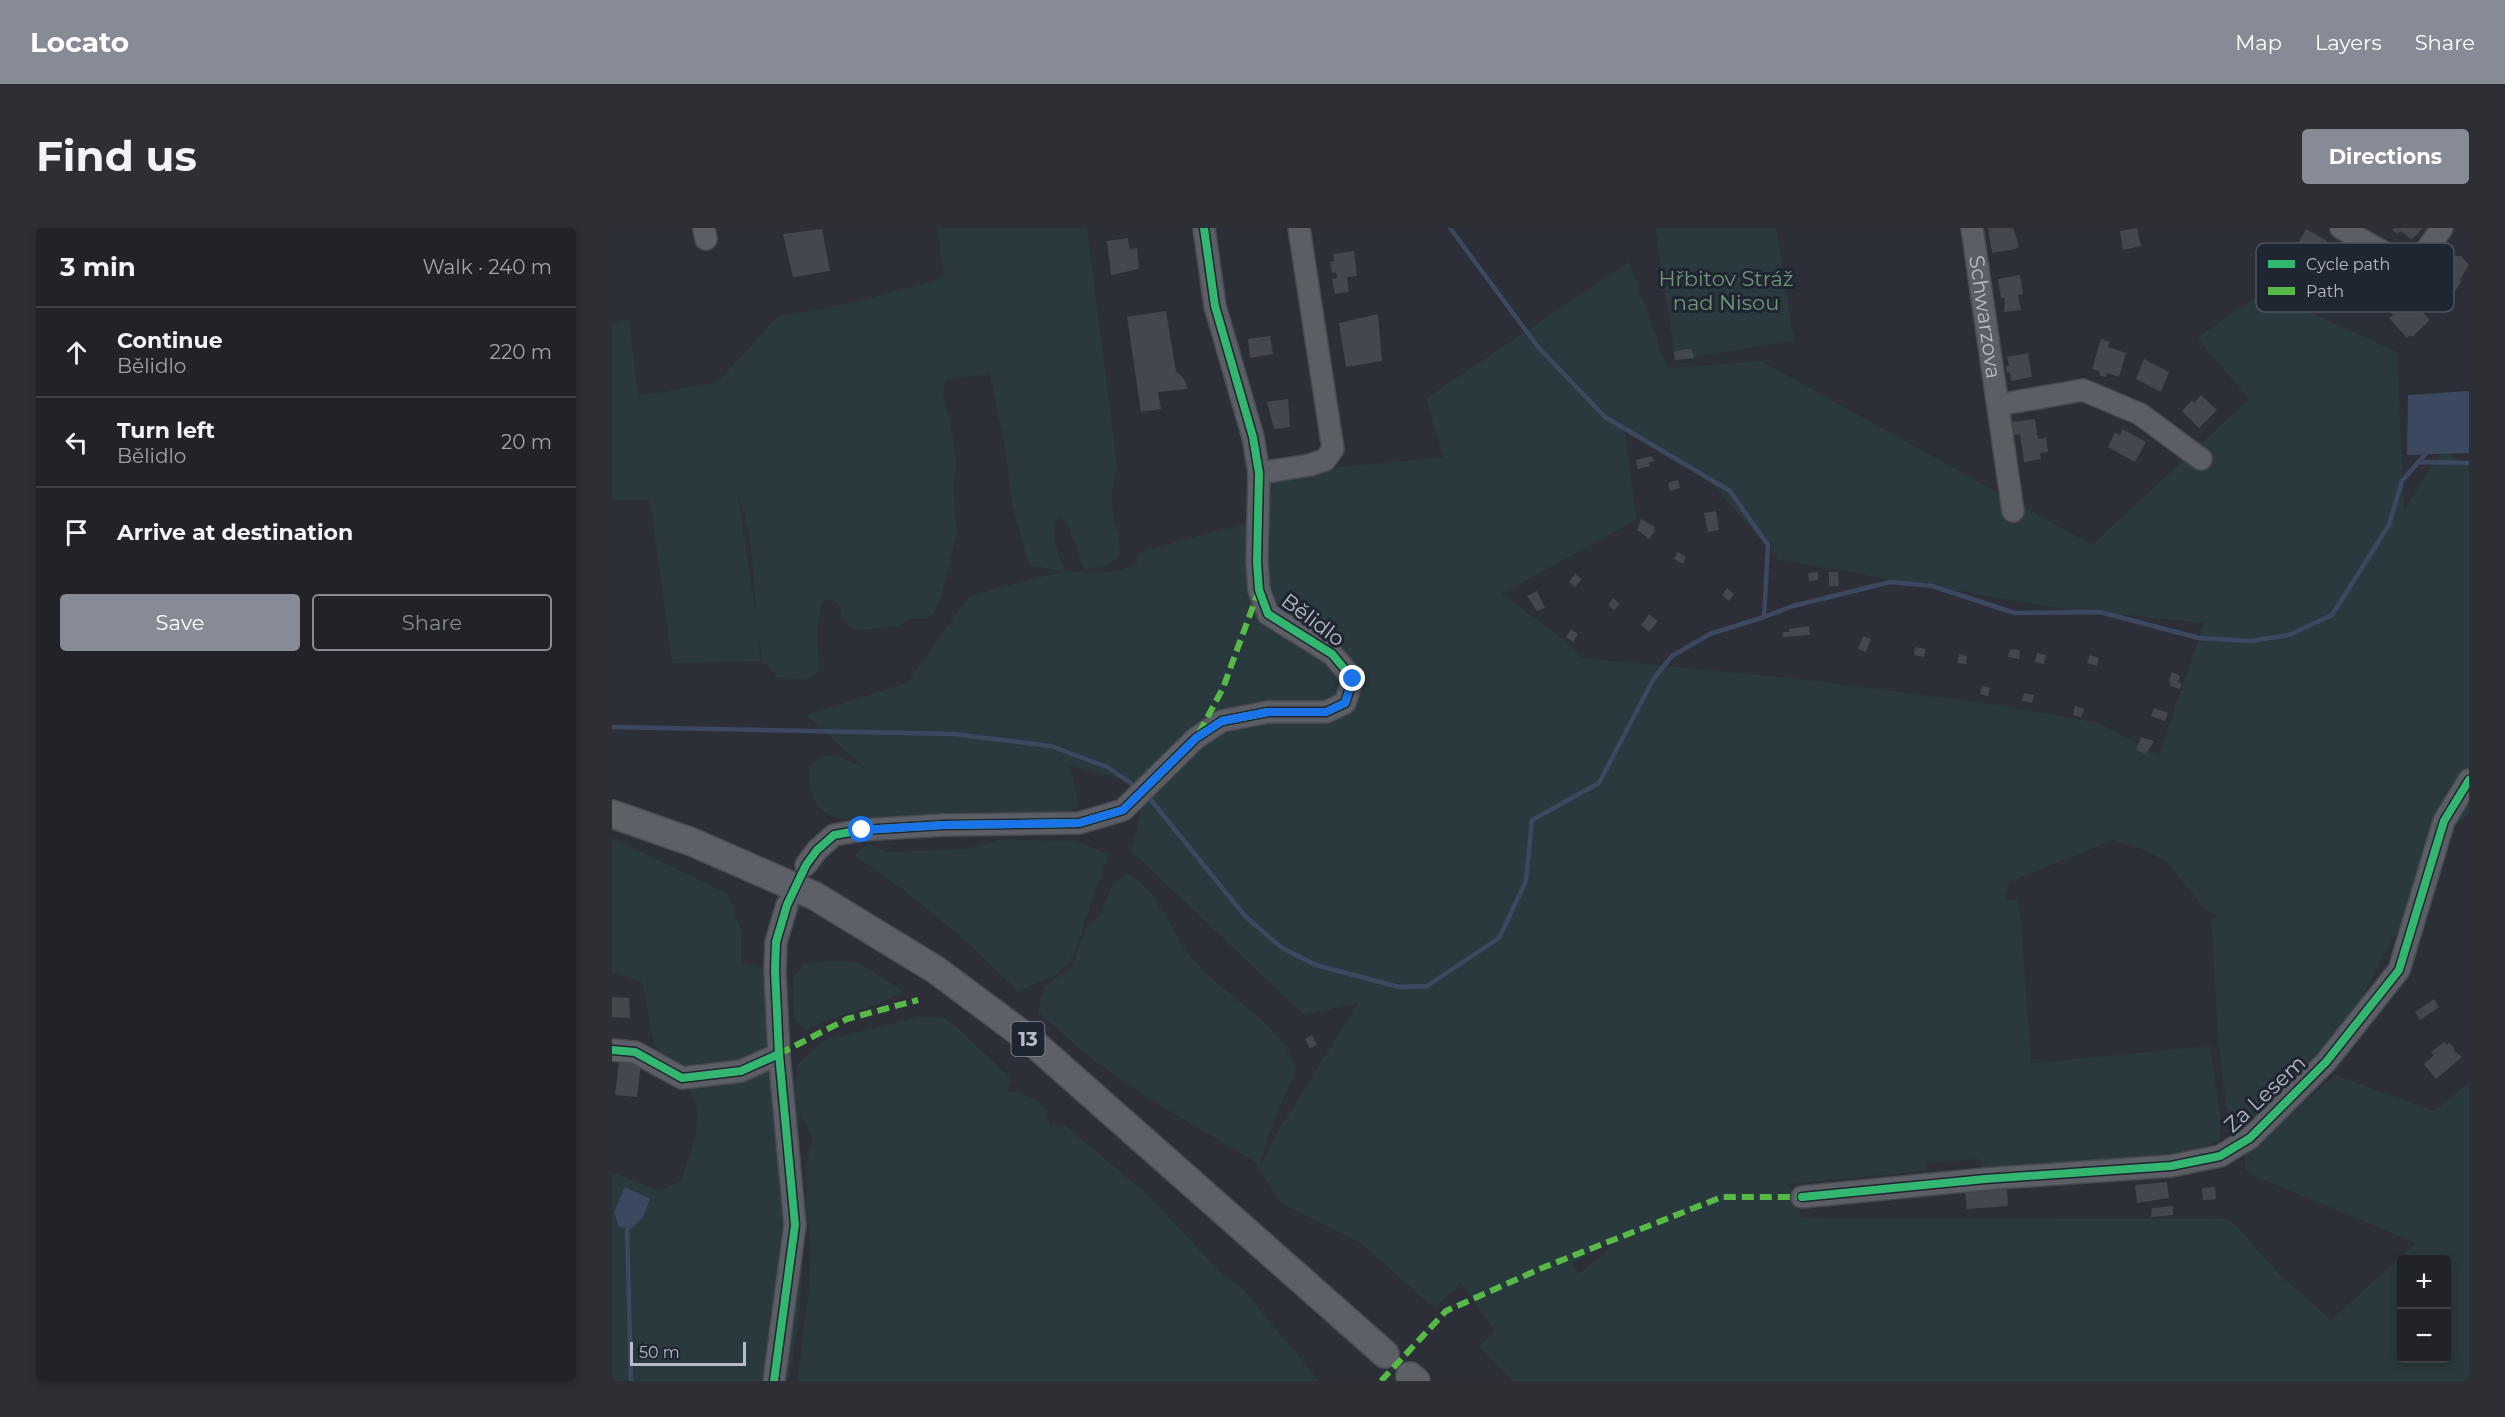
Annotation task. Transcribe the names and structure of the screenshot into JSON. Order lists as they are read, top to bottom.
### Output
{
  "streets": {
    "main road": ["13"],
    "street": ["Schwarzova", "Bělidlo", "Za Lesem"]
  },
  "parks": ["Hřbitov Stráž nad Nisou"],
  "legend": ["Cycle path", "Path"],
  "scale_bar": "50 m",
  "page": {
    "header": "Locato",
    "nav": ["Map", "Layers", "Share"],
    "buttons": [
      "Directions",
      ["Save", "Share"]
    ],
    "title": "Find us",
    "heading": ["3 min", "Walk · 240 m"],
    "list": [
      ["Continue", "Bělidlo", "220 m"],
      ["Turn left", "Bělidlo", "20 m"],
      "Arrive at destination"
    ],
    "map_buttons": ["+", "−"],
    "scale": "50 m"
  }
}
